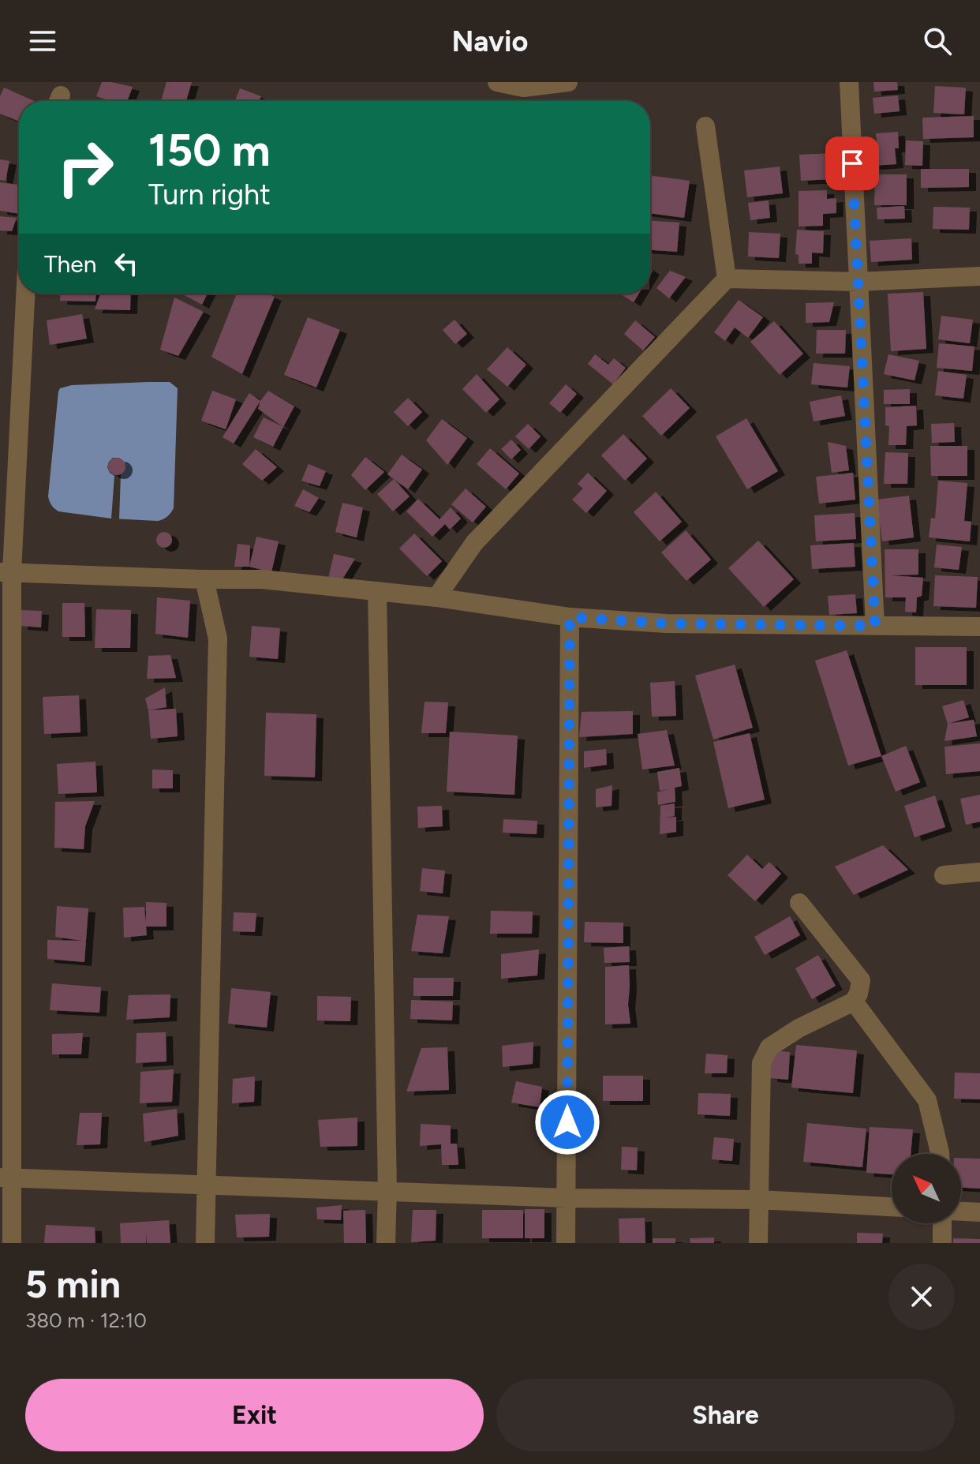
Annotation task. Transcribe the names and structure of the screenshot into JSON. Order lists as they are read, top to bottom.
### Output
{
  "north": "top left",
  "page": {
    "header": "Navio",
    "turn": ["150 m", "Turn right"],
    "then": "Then",
    "heading": ["5 min", "380 m · 12:10"],
    "buttons": ["Exit", "Share"]
  }
}
